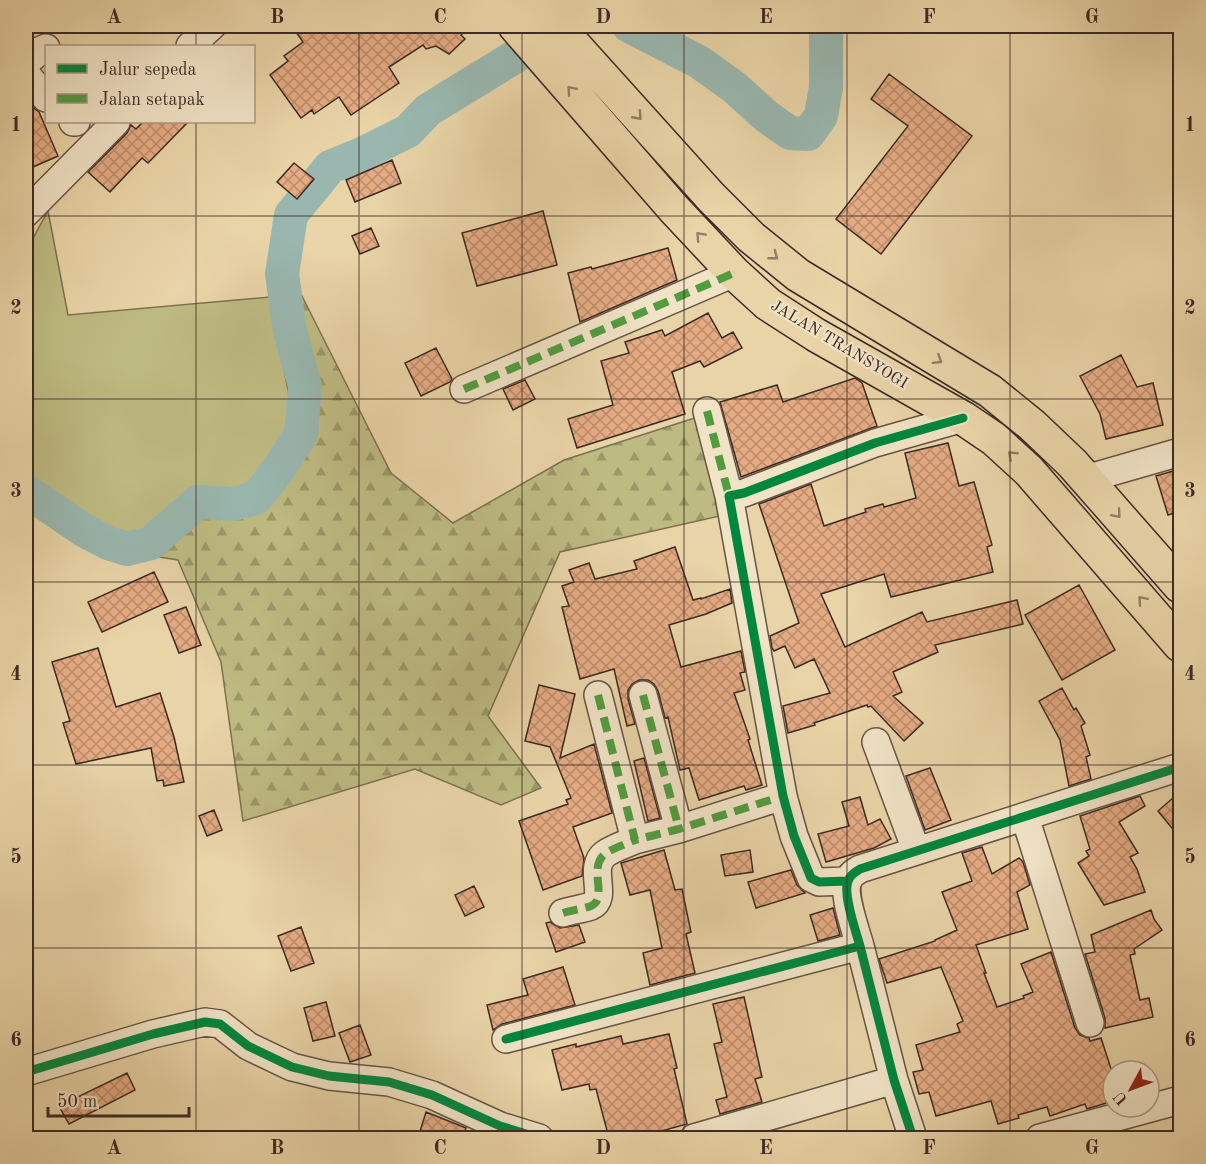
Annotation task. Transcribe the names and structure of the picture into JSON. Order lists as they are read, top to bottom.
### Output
{
  "streets": {
    "highway": ["JALAN TRANSYOGI"]
  },
  "legend": ["Jalur sepeda", "Jalan setapak"],
  "scale_bar": "50 m",
  "north": "bottom left",
  "grid": {
    "columns": [
      "A",
      "B",
      "C",
      "D",
      "E",
      "F",
      "G"
    ],
    "rows": [
      "1",
      "2",
      "3",
      "4",
      "5",
      "6"
    ]
  }
}
